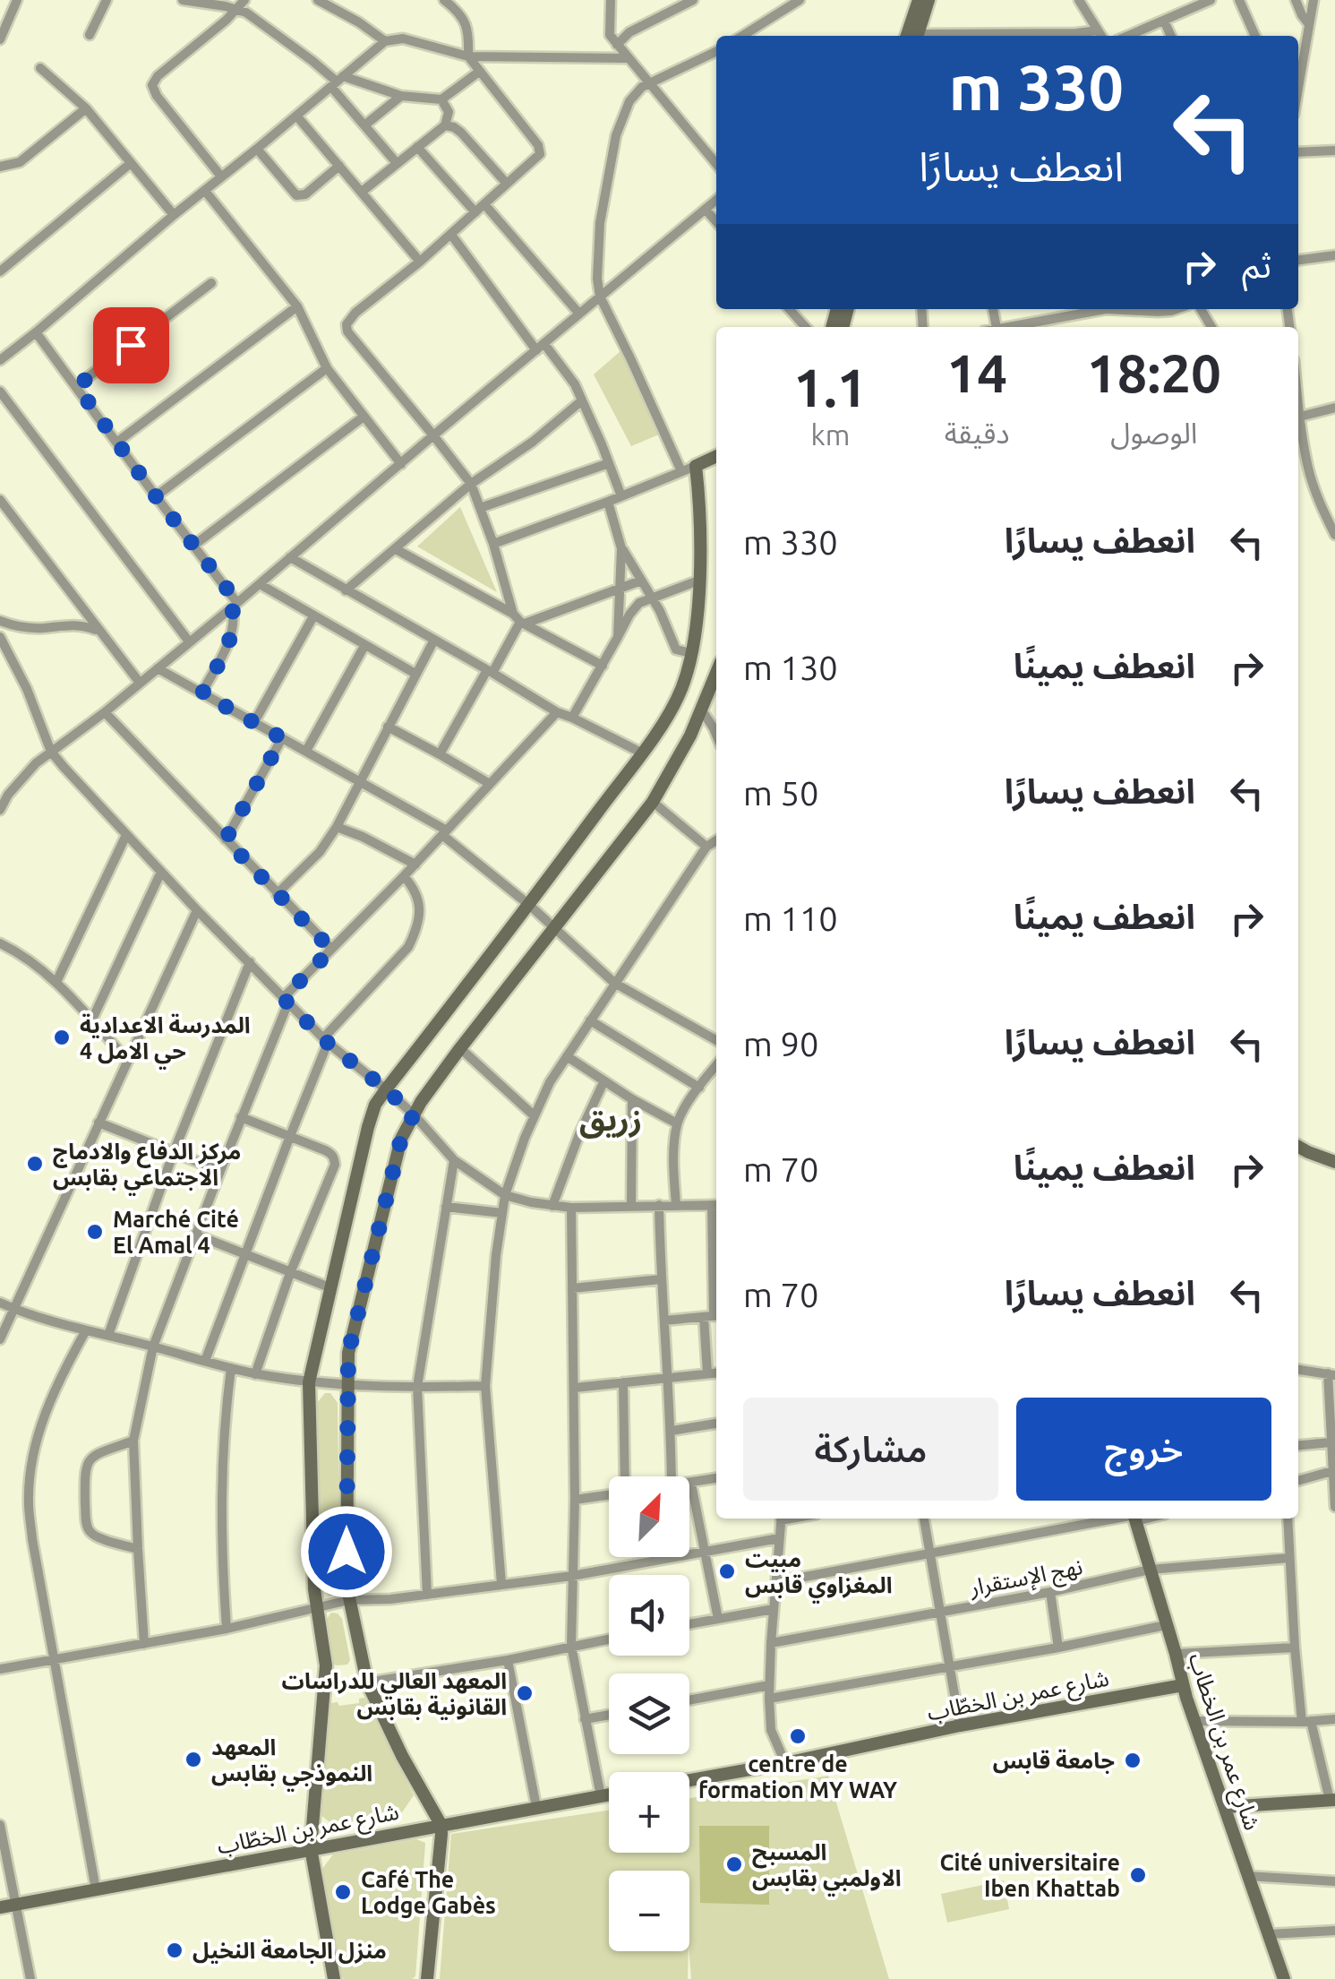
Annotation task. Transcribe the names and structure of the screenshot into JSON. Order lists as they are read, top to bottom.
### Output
{
  "streets": {
    "street": ["نهج الإستقرار", "شارع عمر بن الخطّاب", "شارع عمر بن الخطاب"]
  },
  "crossings": [
    ["نهج الإستقرار", "شارع عمر بن الخطاب"],
    ["شارع عمر بن الخطّاب", "شارع عمر بن الخطاب"]
  ],
  "districts": ["زريق"],
  "places": [
    "المدرسة الاعدادية حي الامل 4",
    "مركز الدفاع والادماج الاجتماعي بقابس",
    "Marché Cité El Amal 4",
    "مبيت المغزاوي قابس",
    "المعهد العالي للدراسات القانونية بقابس",
    "centre de formation MY WAY",
    "المعهد النموذجي بقابس",
    "جامعة قابس",
    "المسبح الاولمبي بقابس",
    "Cité universitaire Iben Khattab",
    "Café The Lodge Gabès",
    "منزل الجامعة النخيل"
  ],
  "north": "top right",
  "page": {
    "turn": ["330 m", "انعطف يسارًا"],
    "then": "ثم",
    "eta": [
      "18:20",
      "الوصول",
      "14",
      "دقيقة",
      "1.1",
      "km"
    ],
    "list": [
      {
        "name": "انعطف يسارًا",
        "value": "330 m"
      },
      {
        "name": "انعطف يمينًا",
        "value": "130 m"
      },
      {
        "name": "انعطف يسارًا",
        "value": "50 m"
      },
      {
        "name": "انعطف يمينًا",
        "value": "110 m"
      },
      {
        "name": "انعطف يسارًا",
        "value": "90 m"
      },
      {
        "name": "انعطف يمينًا",
        "value": "70 m"
      },
      {
        "name": "انعطف يسارًا",
        "value": "70 m"
      }
    ],
    "buttons": ["خروج", "مشاركة"],
    "map_buttons": ["+", "−"]
  }
}
